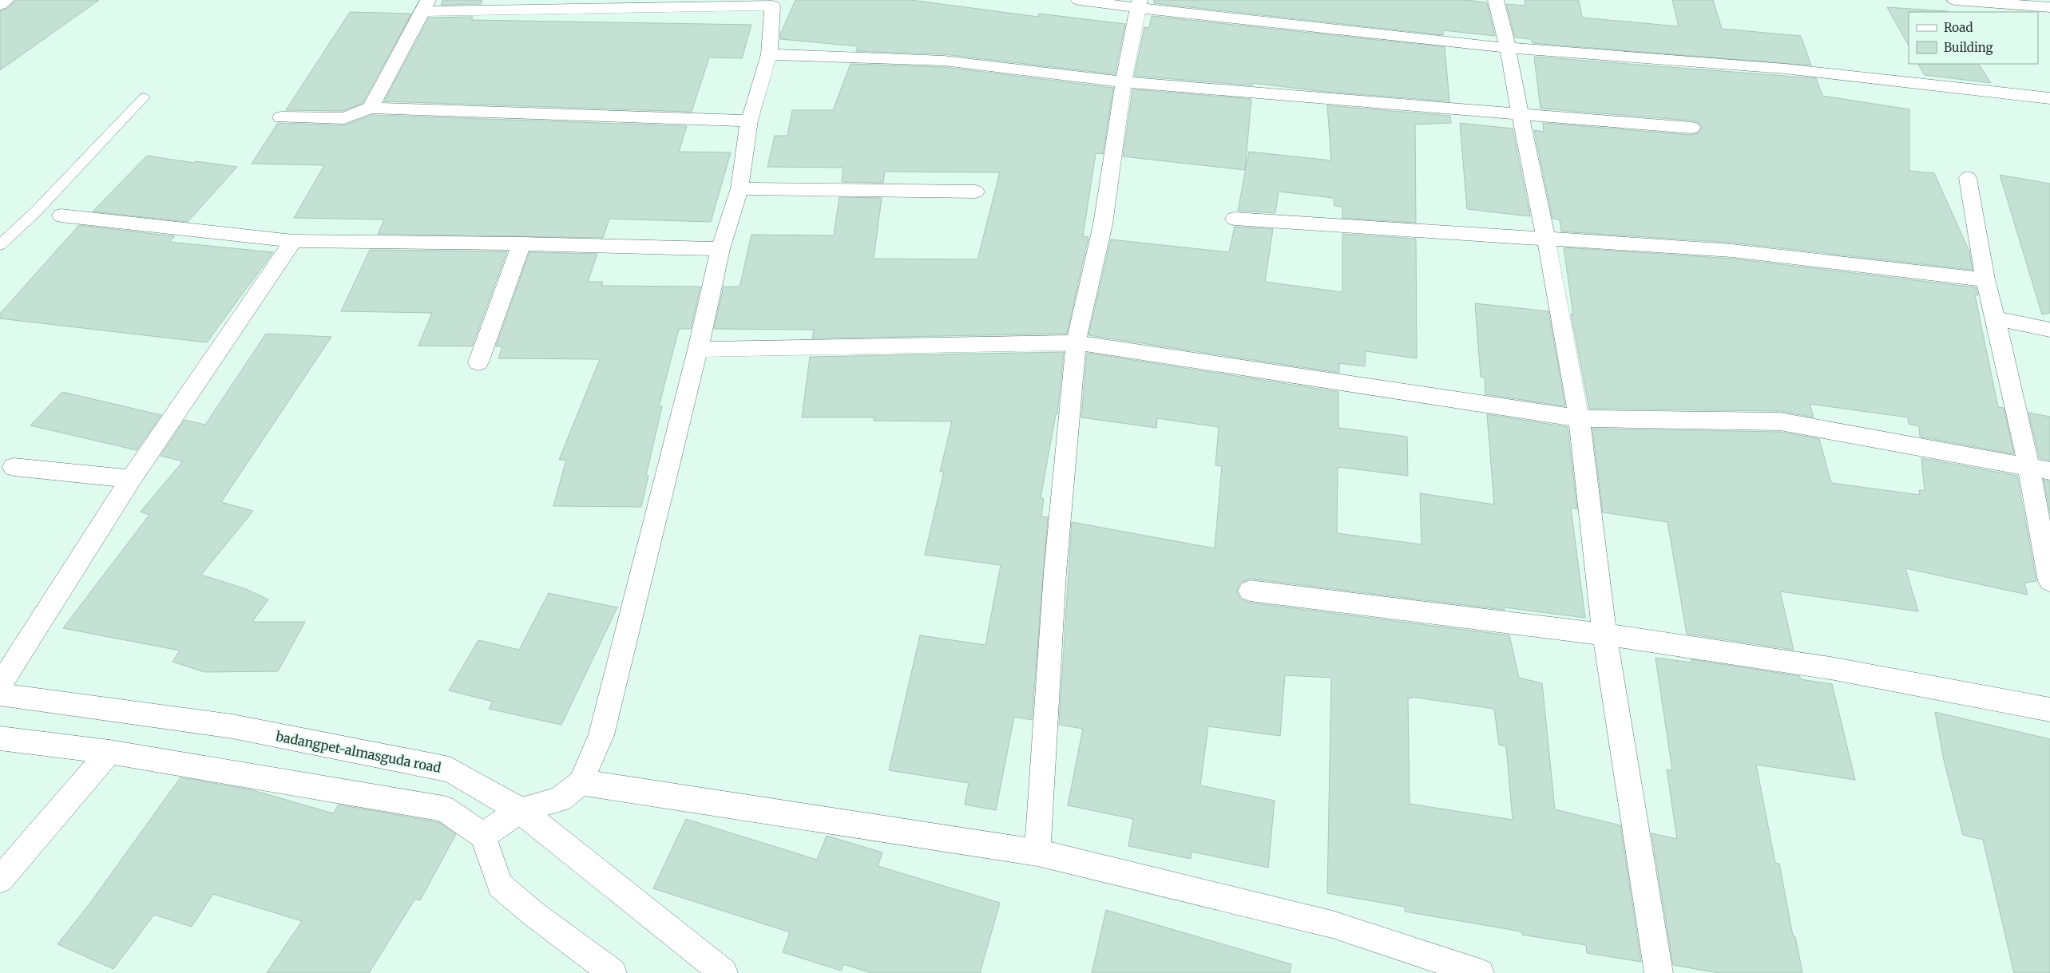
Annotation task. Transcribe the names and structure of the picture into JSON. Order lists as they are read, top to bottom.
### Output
{
  "streets": {
    "street": ["badangpet-almasguda road"]
  },
  "legend": ["Road", "Building"]
}
